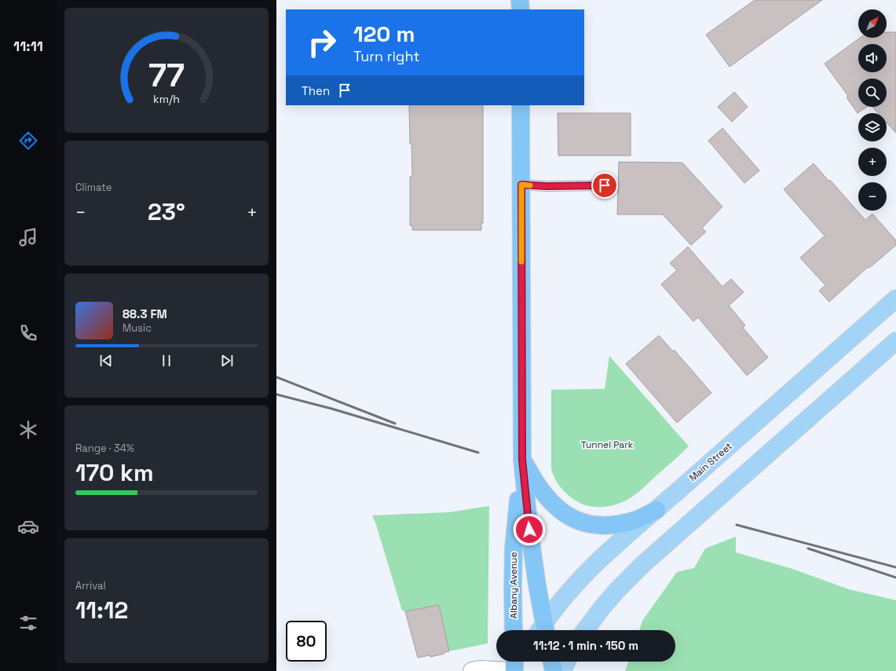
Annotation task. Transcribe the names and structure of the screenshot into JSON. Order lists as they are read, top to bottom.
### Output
{
  "streets": {
    "highway": ["Albany Avenue"],
    "main road": ["Main Street"]
  },
  "parks": ["Tunnel Park"],
  "north": "top right",
  "page": {
    "tabs": "11:11",
    "map_buttons": ["+", "−"],
    "turn": ["120 m", "Turn right"],
    "then": "Then",
    "tile": [
      "Climate",
      ["Range · 34%", "170 km"],
      ["Arrival", "11:12"]
    ],
    "heat": ["−", "23°", "+"],
    "song": ["88.3 FM", "Music"],
    "limit": "80",
    "trip": "11:12 · 1 min · 150 m",
    "gauge": ["77", "km/h"]
  }
}
